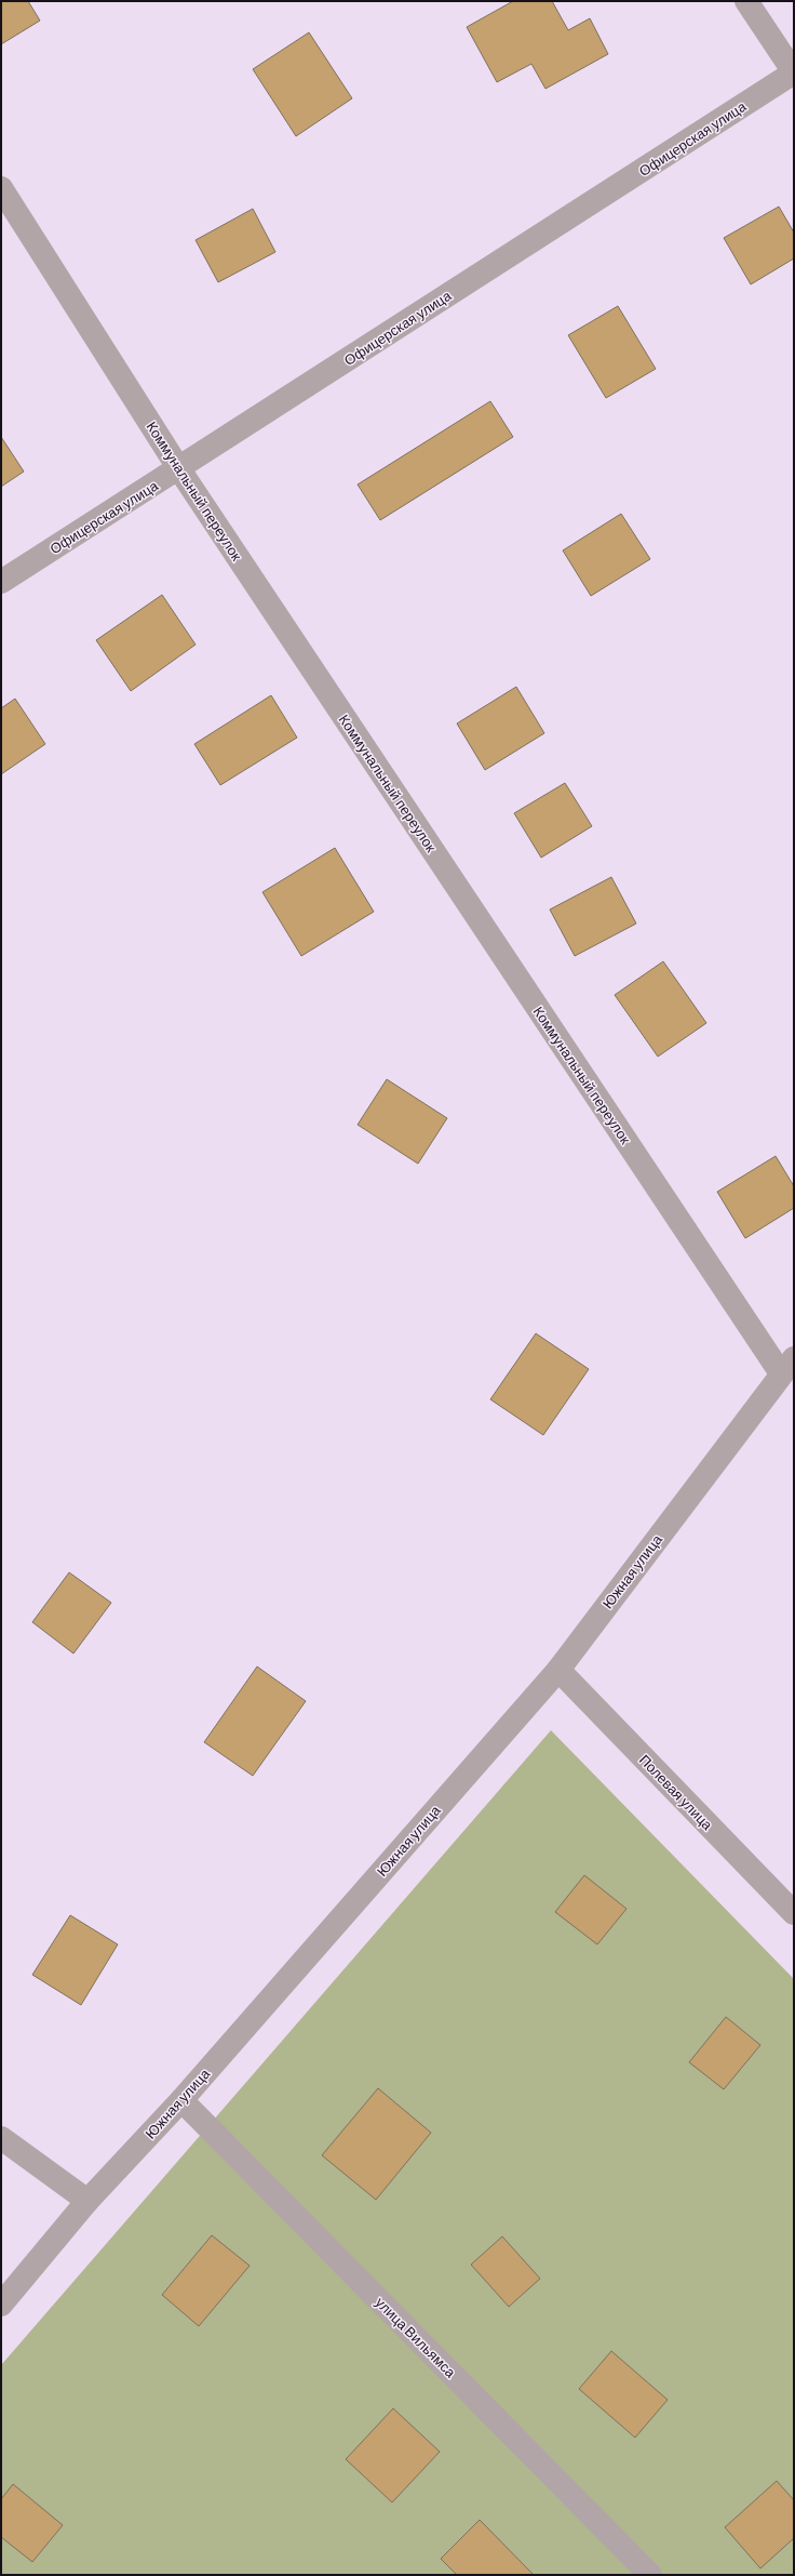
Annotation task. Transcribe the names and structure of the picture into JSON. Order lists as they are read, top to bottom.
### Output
{
  "streets": {
    "street": [
      "Офицерская улица",
      "Коммунальный переулок",
      "Южная улица",
      "Полевая улица",
      "улица Вильямса"
    ]
  },
  "crossings": [
    ["Офицерская улица", "Коммунальный переулок"],
    ["Коммунальный переулок", "Южная улица"],
    ["Южная улица", "Полевая улица"],
    ["Южная улица", "улица Вильямса"]
  ]
}
